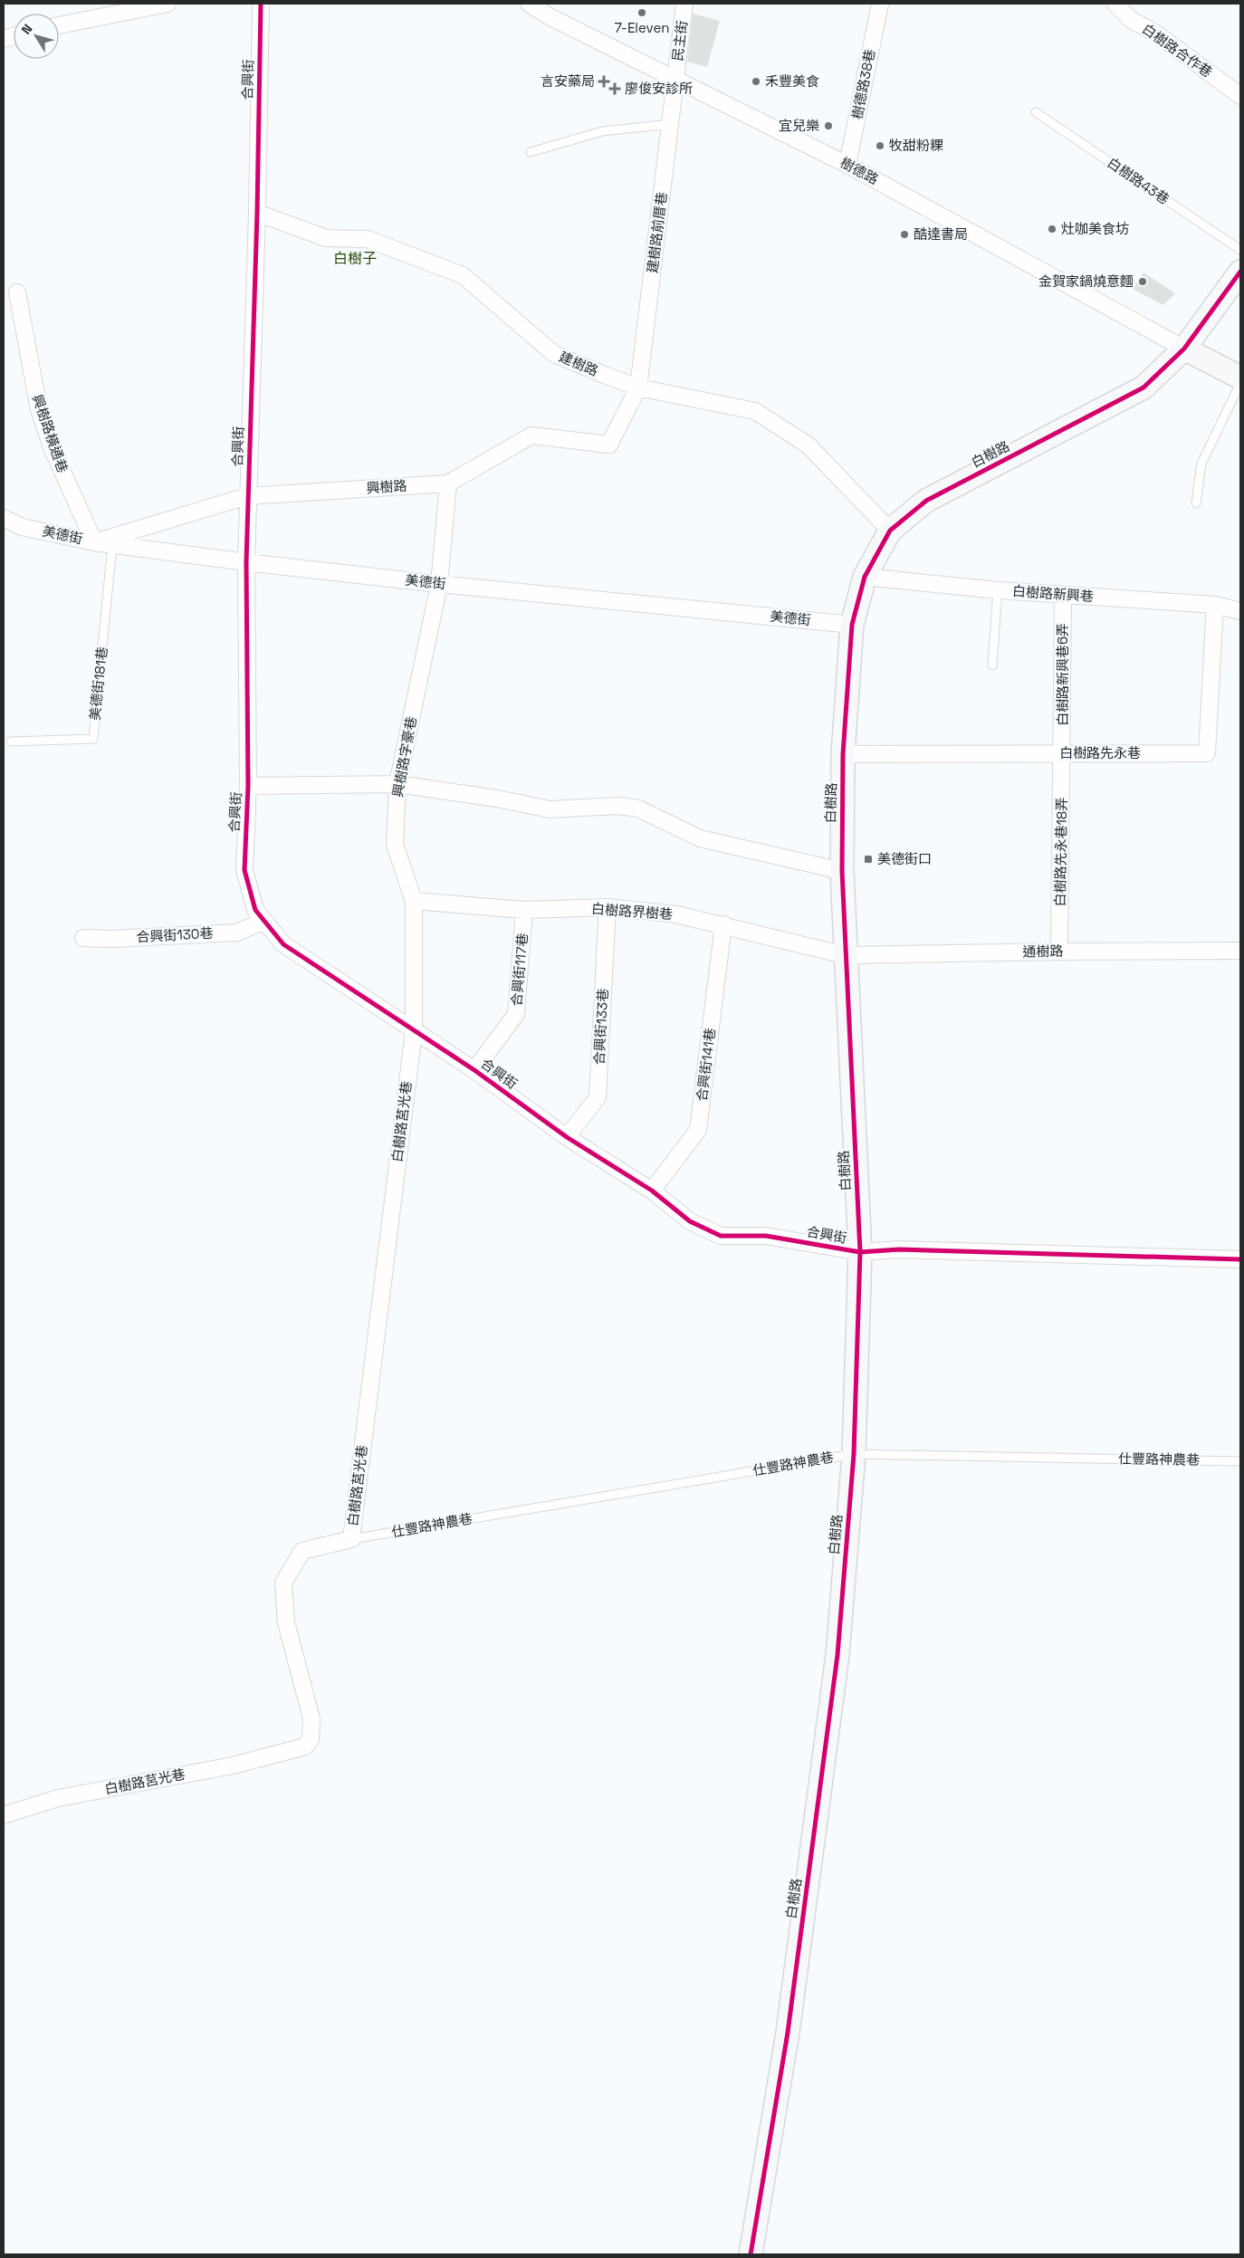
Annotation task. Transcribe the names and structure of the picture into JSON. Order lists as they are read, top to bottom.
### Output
{
  "streets": {
    "street": [
      "民主街",
      "白樹路合作巷",
      "合興街",
      "樹德路38巷",
      "樹德路",
      "建樹路前厝巷",
      "建樹路",
      "興樹路橫通巷",
      "白樹路",
      "興樹路",
      "美德街",
      "白樹路新興巷",
      "白樹路新興巷6弄",
      "白樹路先永巷",
      "興樹路字豪巷",
      "白樹路先永巷18弄",
      "白樹路界樹巷",
      "合興街130巷",
      "通樹路",
      "合興街117巷",
      "合興街133巷",
      "合興街141巷",
      "白樹路莒光巷"
    ],
    "lane": ["白樹路43巷", "美德街181巷", "仕豐路神農巷"]
  },
  "crossings": [
    ["民主街", "樹德路"],
    ["民主街", "建樹路前厝巷"],
    ["合興街", "建樹路"],
    ["合興街", "白樹路"],
    ["合興街", "興樹路"],
    ["合興街", "美德街"],
    ["合興街", "興樹路字豪巷"],
    ["合興街", "合興街130巷"],
    ["合興街", "合興街117巷"],
    ["合興街", "合興街133巷"],
    ["合興街", "合興街141巷"],
    ["合興街", "白樹路莒光巷"],
    ["樹德路38巷", "樹德路"],
    ["樹德路", "建樹路前厝巷"],
    ["樹德路", "白樹路"],
    ["建樹路前厝巷", "建樹路"],
    ["建樹路前厝巷", "興樹路"],
    ["建樹路", "白樹路"],
    ["建樹路", "興樹路"],
    ["興樹路橫通巷", "興樹路"],
    ["興樹路橫通巷", "美德街"],
    ["白樹路", "美德街"],
    ["白樹路", "白樹路新興巷"],
    ["白樹路", "白樹路先永巷"],
    ["白樹路", "白樹路界樹巷"],
    ["白樹路", "通樹路"],
    ["白樹路", "仕豐路神農巷"],
    ["興樹路", "美德街"],
    ["興樹路", "興樹路字豪巷"],
    ["美德街", "美德街181巷"],
    ["美德街", "興樹路字豪巷"],
    ["白樹路新興巷", "白樹路新興巷6弄"],
    ["白樹路新興巷", "白樹路先永巷"],
    ["白樹路新興巷6弄", "白樹路先永巷"],
    ["白樹路新興巷6弄", "白樹路先永巷18弄"],
    ["白樹路先永巷", "白樹路先永巷18弄"],
    ["興樹路字豪巷", "白樹路界樹巷"],
    ["興樹路字豪巷", "白樹路莒光巷"],
    ["白樹路先永巷18弄", "通樹路"],
    ["白樹路界樹巷", "通樹路"],
    ["白樹路界樹巷", "合興街117巷"],
    ["白樹路界樹巷", "合興街133巷"],
    ["白樹路界樹巷", "合興街141巷"],
    ["白樹路莒光巷", "仕豐路神農巷"]
  ],
  "districts": ["白樹子"],
  "places": {
    "other": [
      "7-Eleven",
      "禾豐美食",
      "宜兒樂",
      "牧甜粉粿",
      "灶咖美食坊",
      "酷達書局",
      "金賀家鍋燒意麵"
    ],
    "health": ["言安藥局", "廖俊安診所"],
    "transit": ["美德街口"]
  },
  "north": "top left"
}
